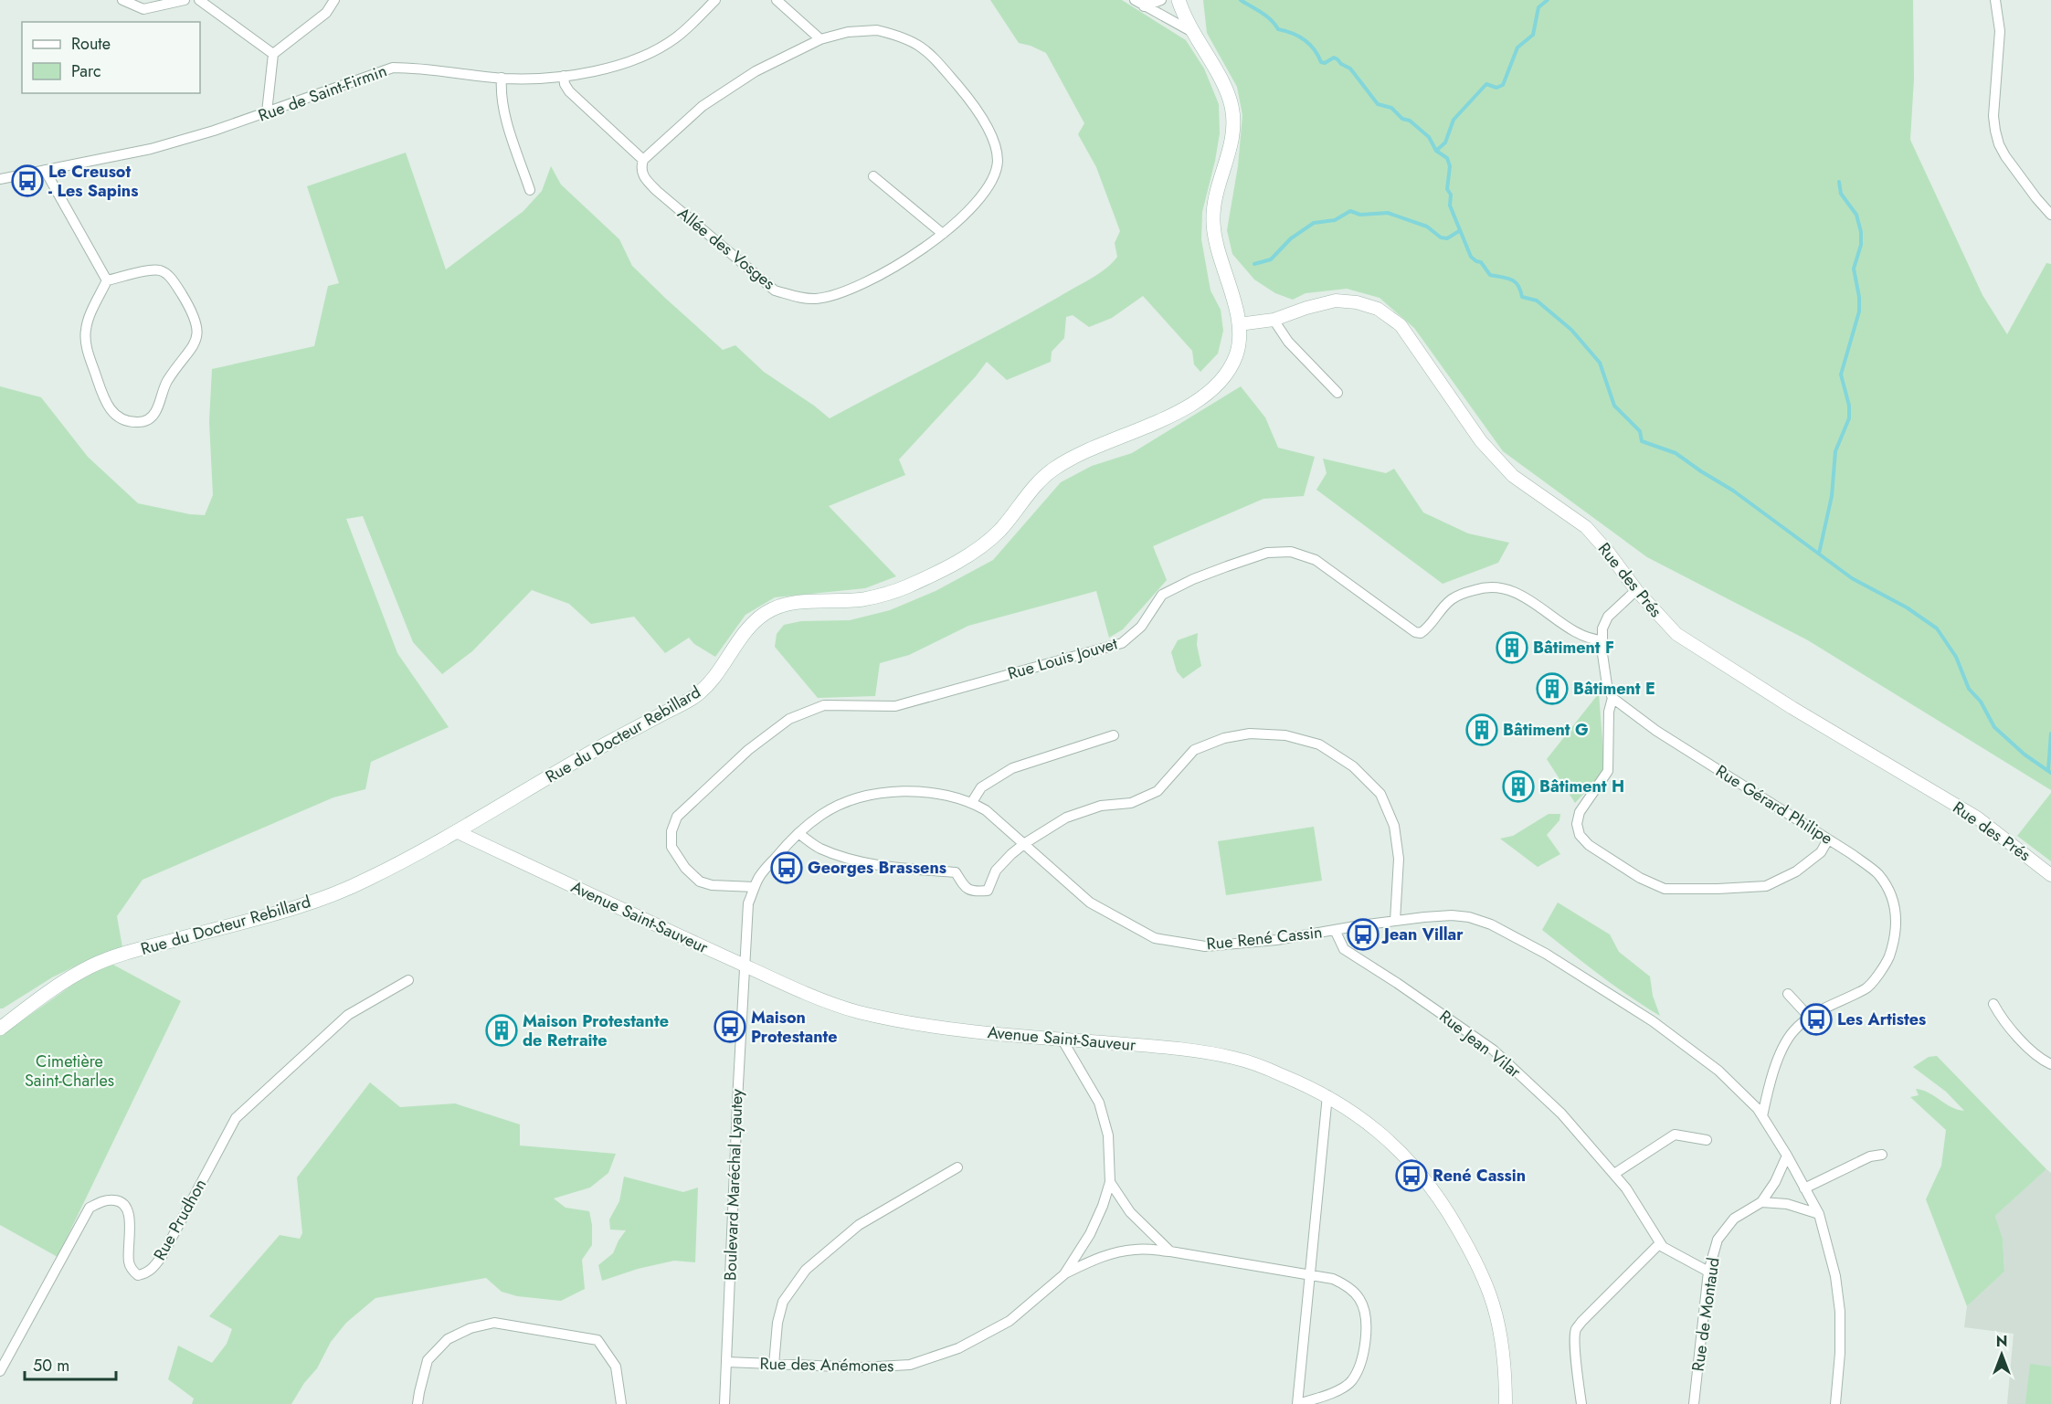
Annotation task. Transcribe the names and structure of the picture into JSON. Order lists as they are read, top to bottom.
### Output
{
  "streets": {
    "main road": ["Rue du Docteur Rebillard"],
    "street": [
      "Rue de Saint-Firmin",
      "Allée des Vosges",
      "Rue des Prés",
      "Rue Louis Jouvet",
      "Rue Gérard Philipe",
      "Avenue Saint-Sauveur",
      "Rue René Cassin",
      "Rue Jean Vilar",
      "Boulevard Maréchal Lyautey",
      "Rue Prudhon",
      "Rue de Montaud",
      "Rue des Anémones"
    ]
  },
  "crossings": [
    ["Rue des Prés", "Rue du Docteur Rebillard"],
    ["Rue Louis Jouvet", "Rue René Cassin"],
    ["Rue du Docteur Rebillard", "Avenue Saint-Sauveur"],
    ["Rue Gérard Philipe", "Rue René Cassin"],
    ["Avenue Saint-Sauveur", "Rue René Cassin"],
    ["Avenue Saint-Sauveur", "Boulevard Maréchal Lyautey"],
    ["Avenue Saint-Sauveur", "Rue des Anémones"],
    ["Rue René Cassin", "Rue Jean Vilar"],
    ["Rue René Cassin", "Boulevard Maréchal Lyautey"],
    ["Rue René Cassin", "Rue de Montaud"],
    ["Rue Jean Vilar", "Rue de Montaud"],
    ["Boulevard Maréchal Lyautey", "Rue des Anémones"]
  ],
  "parks": ["Cimetière Saint-Charles"],
  "places": {
    "bus stop": [
      "Le Creusot - Les Sapins",
      "Georges Brassens",
      "Jean Villar",
      "Les Artistes",
      "Maison Protestante",
      "René Cassin"
    ],
    "building": [
      "Bâtiment F",
      "Bâtiment E",
      "Bâtiment G",
      "Bâtiment H",
      "Maison Protestante de Retraite"
    ]
  },
  "legend": ["Route", "Parc"],
  "scale_bar": "50 m",
  "north": "top"
}
